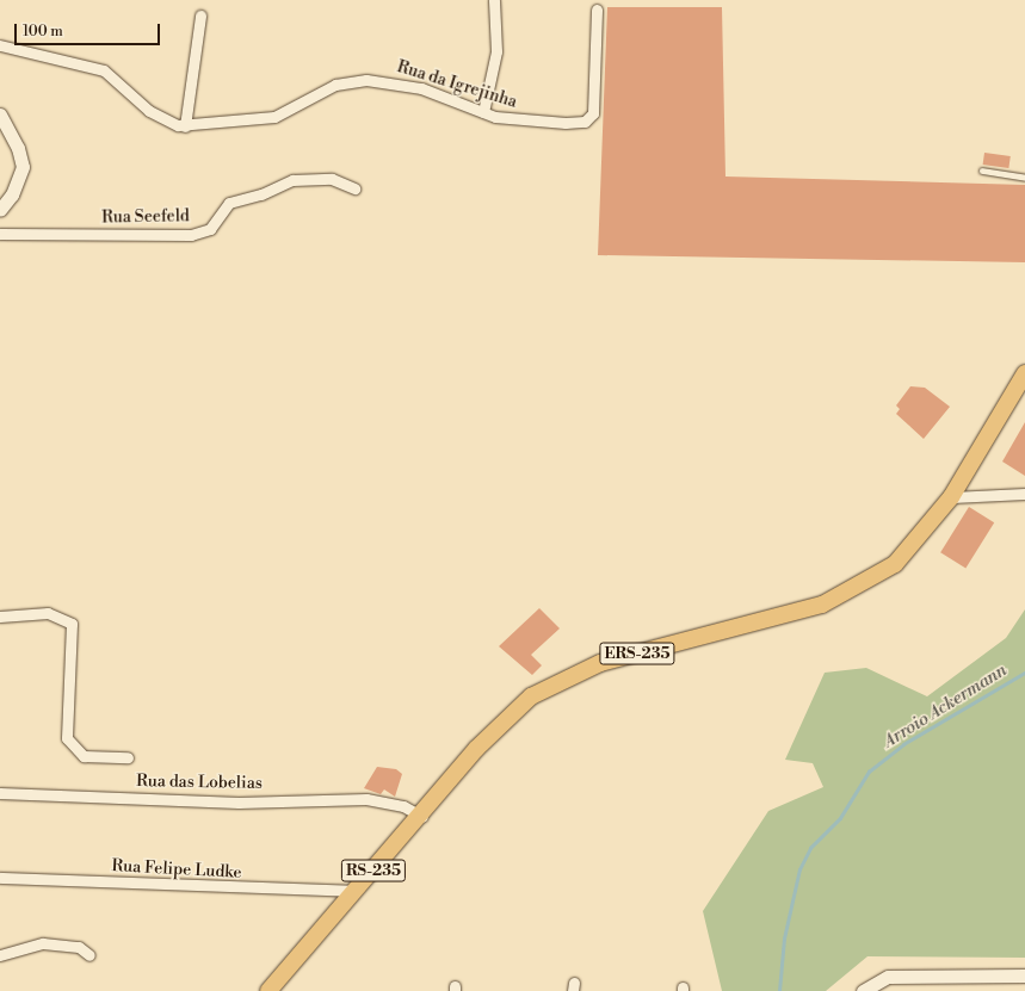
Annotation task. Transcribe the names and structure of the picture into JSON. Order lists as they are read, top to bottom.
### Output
{
  "streets": {
    "main road": ["ERS-235", "RS-235"],
    "street": [
      "Rua da Igrejinha",
      "Rua Seefeld",
      "Rua das Lobelias",
      "Rua Felipe Ludke"
    ]
  },
  "crossings": [
    ["ERS-235", "RS-235"],
    ["Rua das Lobelias", "RS-235"],
    ["Rua Felipe Ludke", "RS-235"]
  ],
  "water": ["Arroio Ackermann"],
  "scale_bar": "100 m"
}
